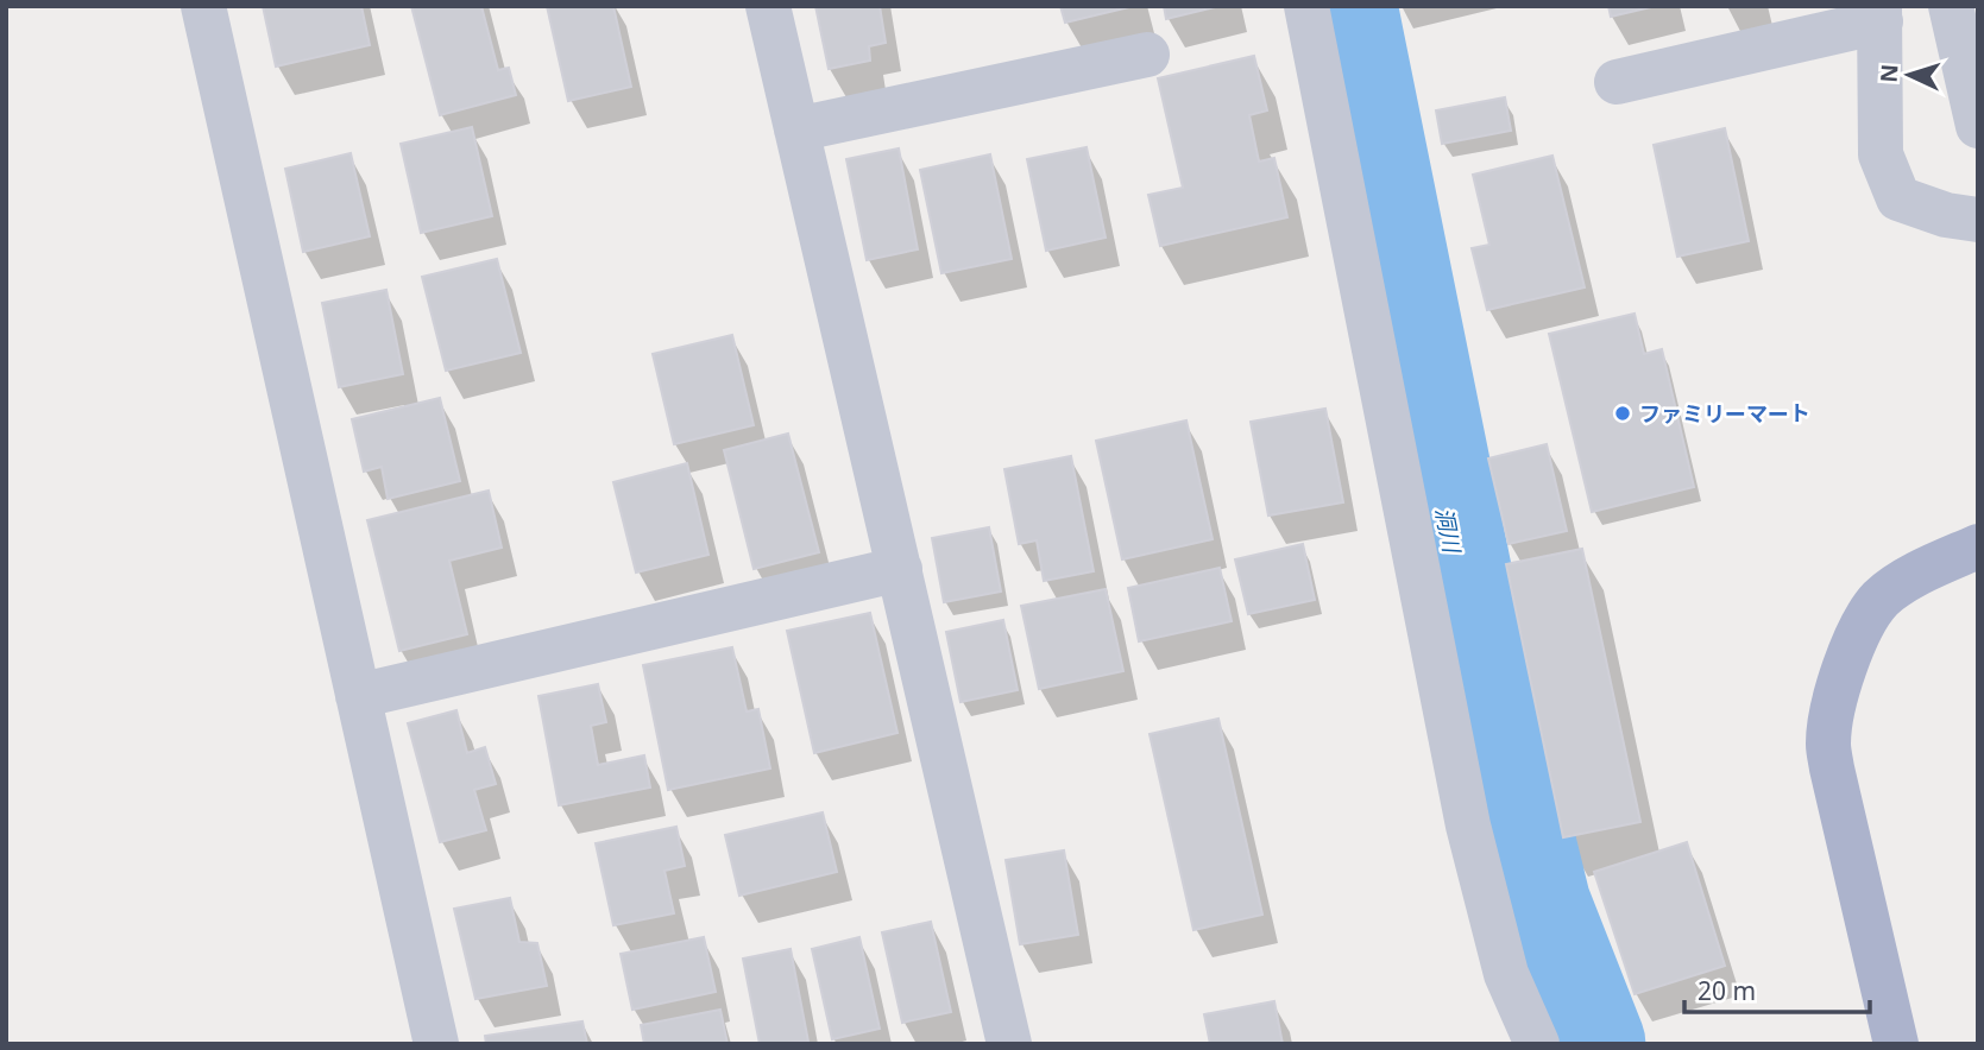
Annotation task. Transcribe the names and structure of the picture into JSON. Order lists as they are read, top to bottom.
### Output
{
  "water": ["洞川"],
  "places": ["ファミリーマート"],
  "scale_bar": "20 m",
  "north": "left"
}
